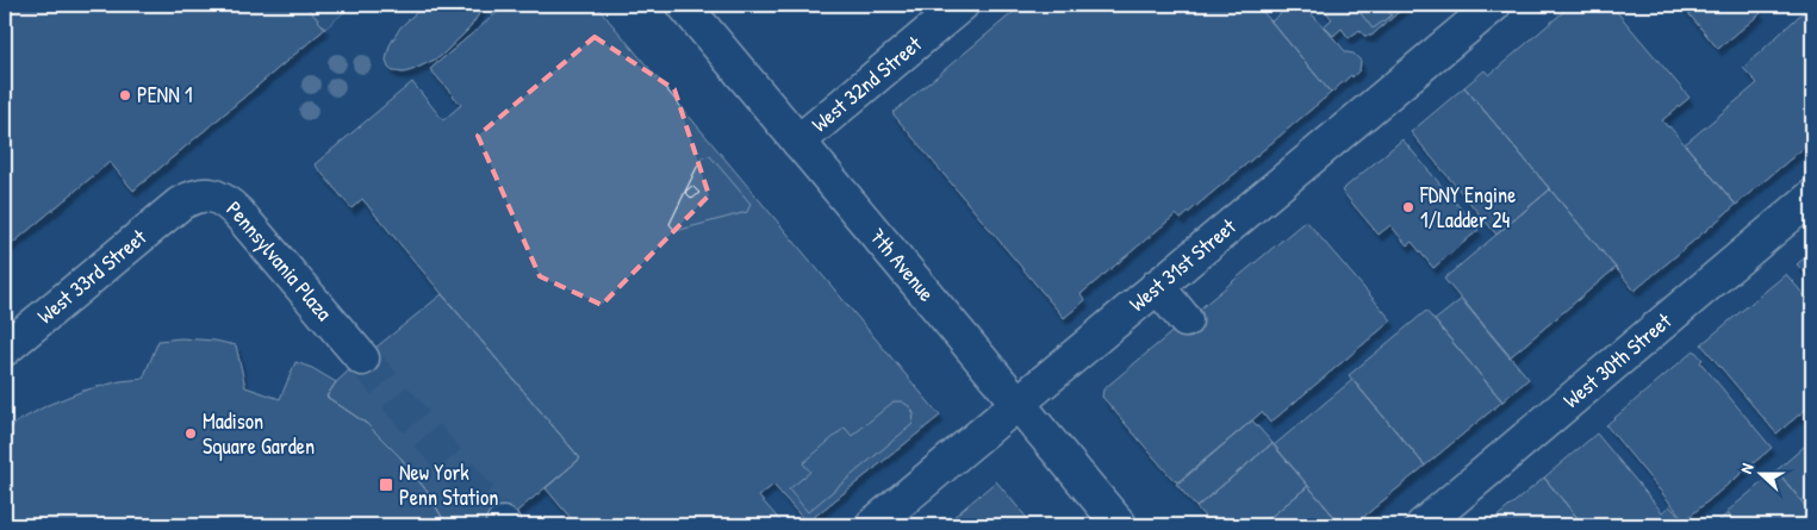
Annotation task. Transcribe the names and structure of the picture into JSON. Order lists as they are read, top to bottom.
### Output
{
  "streets": {
    "street": [
      "West 32nd Street",
      "Pennsylvania Plaza",
      "West 31st Street",
      "7th Avenue",
      "West 33rd Street",
      "West 30th Street"
    ]
  },
  "crossings": [
    ["West 32nd Street", "7th Avenue"],
    ["Pennsylvania Plaza", "West 33rd Street"],
    ["West 31st Street", "7th Avenue"]
  ],
  "places": {
    "other": ["PENN 1", "FDNY Engine 1/Ladder 24", "Madison Square Garden"],
    "transit": ["New York Penn Station"]
  },
  "north": "left"
}
